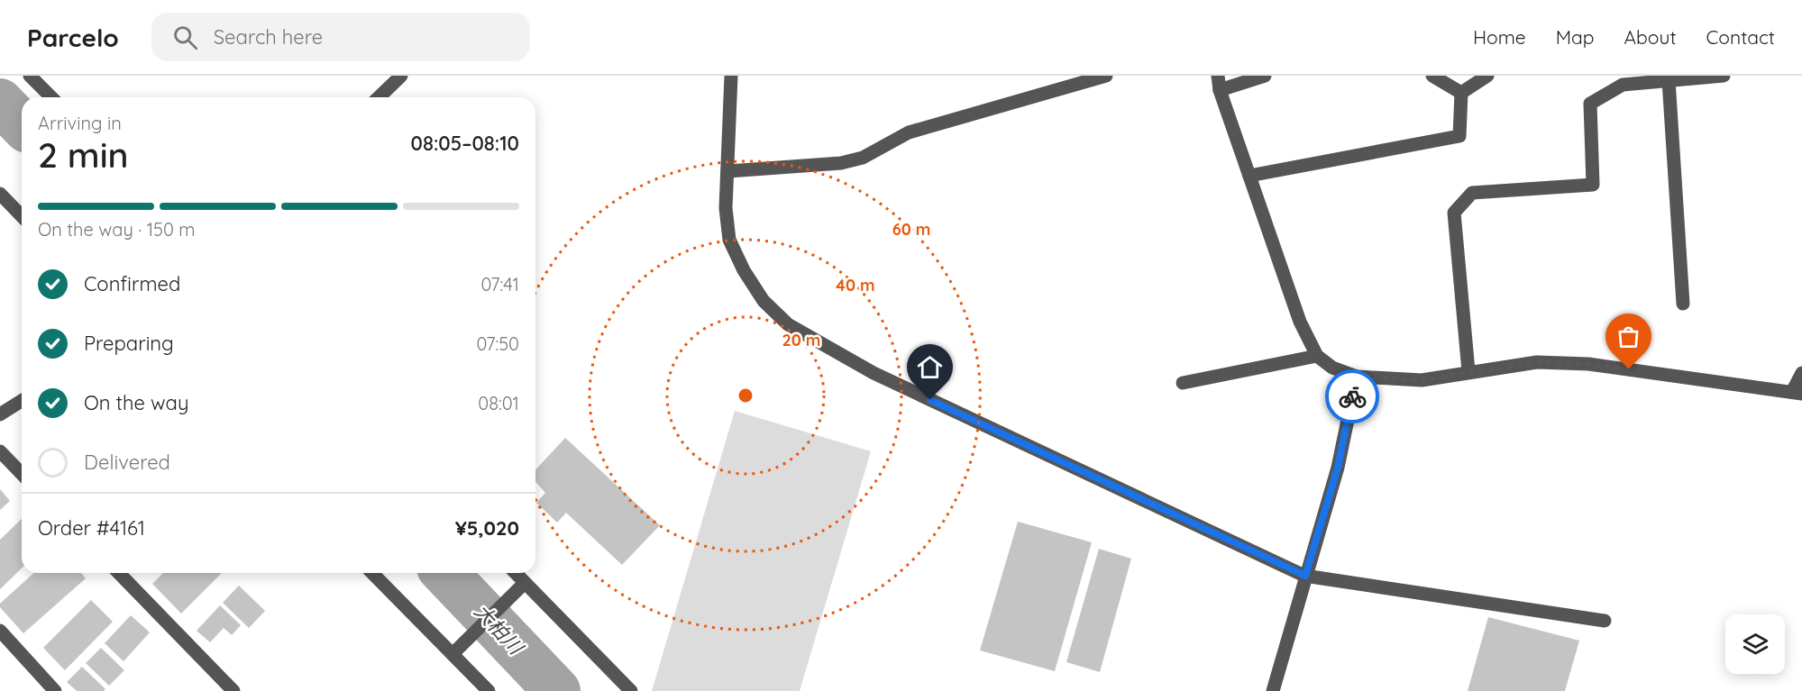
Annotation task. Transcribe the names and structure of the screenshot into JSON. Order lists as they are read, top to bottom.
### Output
{
  "water": ["大柏川"],
  "page": {
    "header": "Parcelo",
    "search": "Search here",
    "nav": [
      "Home",
      "Map",
      "About",
      "Contact"
    ],
    "heading": ["2 min", "Arriving in", "08:05–08:10"],
    "panel": ["Order #4161", "¥5,020"],
    "bar": "On the way · 150 m",
    "list": [
      ["Confirmed", "07:41"],
      ["Preparing", "07:50"],
      ["On the way", "08:01"],
      "Delivered"
    ]
  },
  "rings": ["60 m", "40 m", "20 m"]
}
